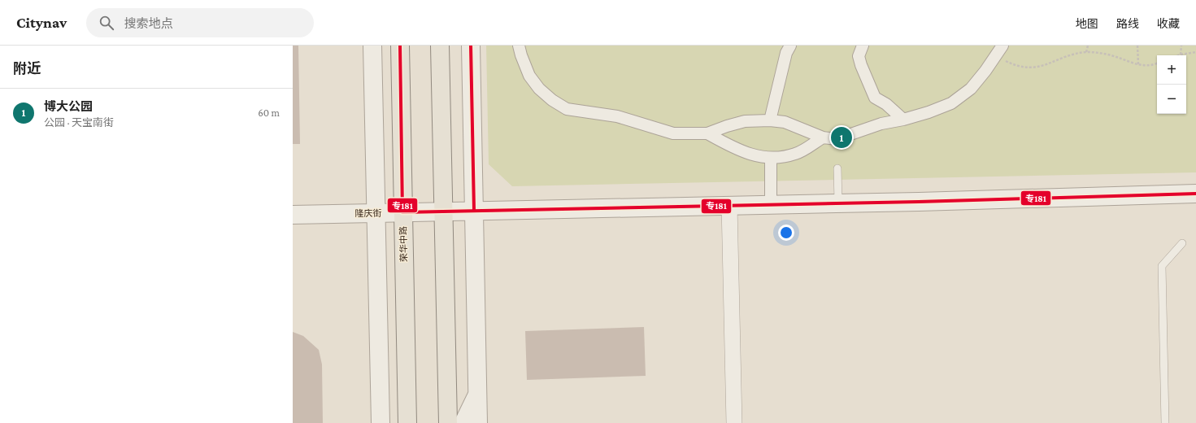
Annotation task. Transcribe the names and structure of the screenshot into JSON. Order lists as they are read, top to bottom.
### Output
{
  "streets": {
    "main road": ["荣华中路"],
    "street": ["隆庆街"]
  },
  "crossings": [
    ["隆庆街", "荣华中路"]
  ],
  "lines": ["transit line 专181"],
  "page": {
    "header": "Citynav",
    "search": "搜索地点",
    "nav": ["地图", "路线", "收藏"],
    "heading": "附近",
    "map_buttons": ["+", "−"],
    "list": [
      {
        "mark": "1",
        "name": "博大公园",
        "note": "公园 · 天宝南街",
        "value": "60 m"
      }
    ],
    "pins": "1"
  }
}
